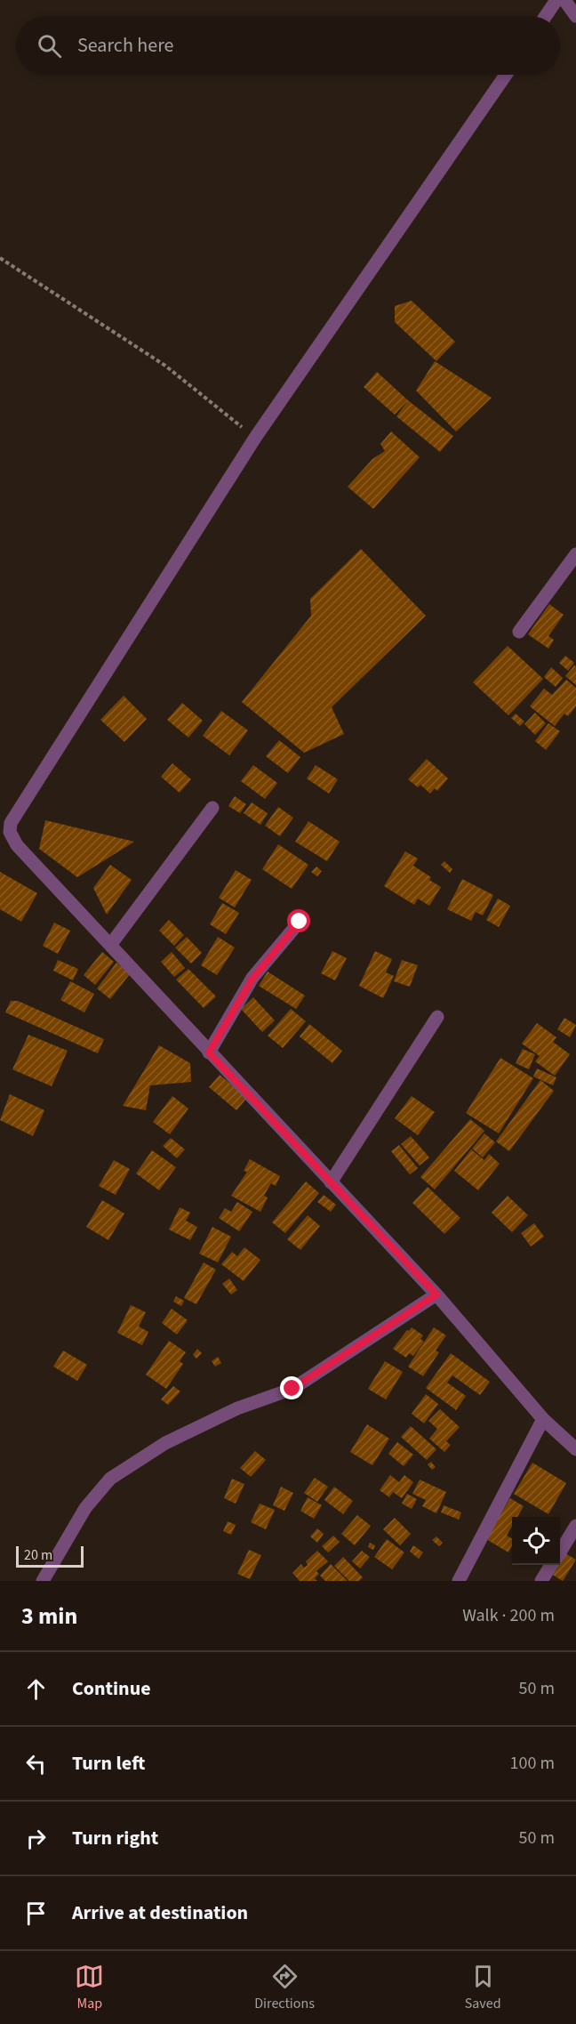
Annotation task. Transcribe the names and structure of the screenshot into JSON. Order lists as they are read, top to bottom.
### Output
{
  "scale_bar": "20 m",
  "page": {
    "search": "Search here",
    "scale": "20 m",
    "heading": ["3 min", "Walk · 200 m"],
    "list": [
      ["Continue", "50 m"],
      ["Turn left", "100 m"],
      ["Turn right", "50 m"],
      "Arrive at destination"
    ],
    "nav": ["Map", "Directions", "Saved"]
  }
}
